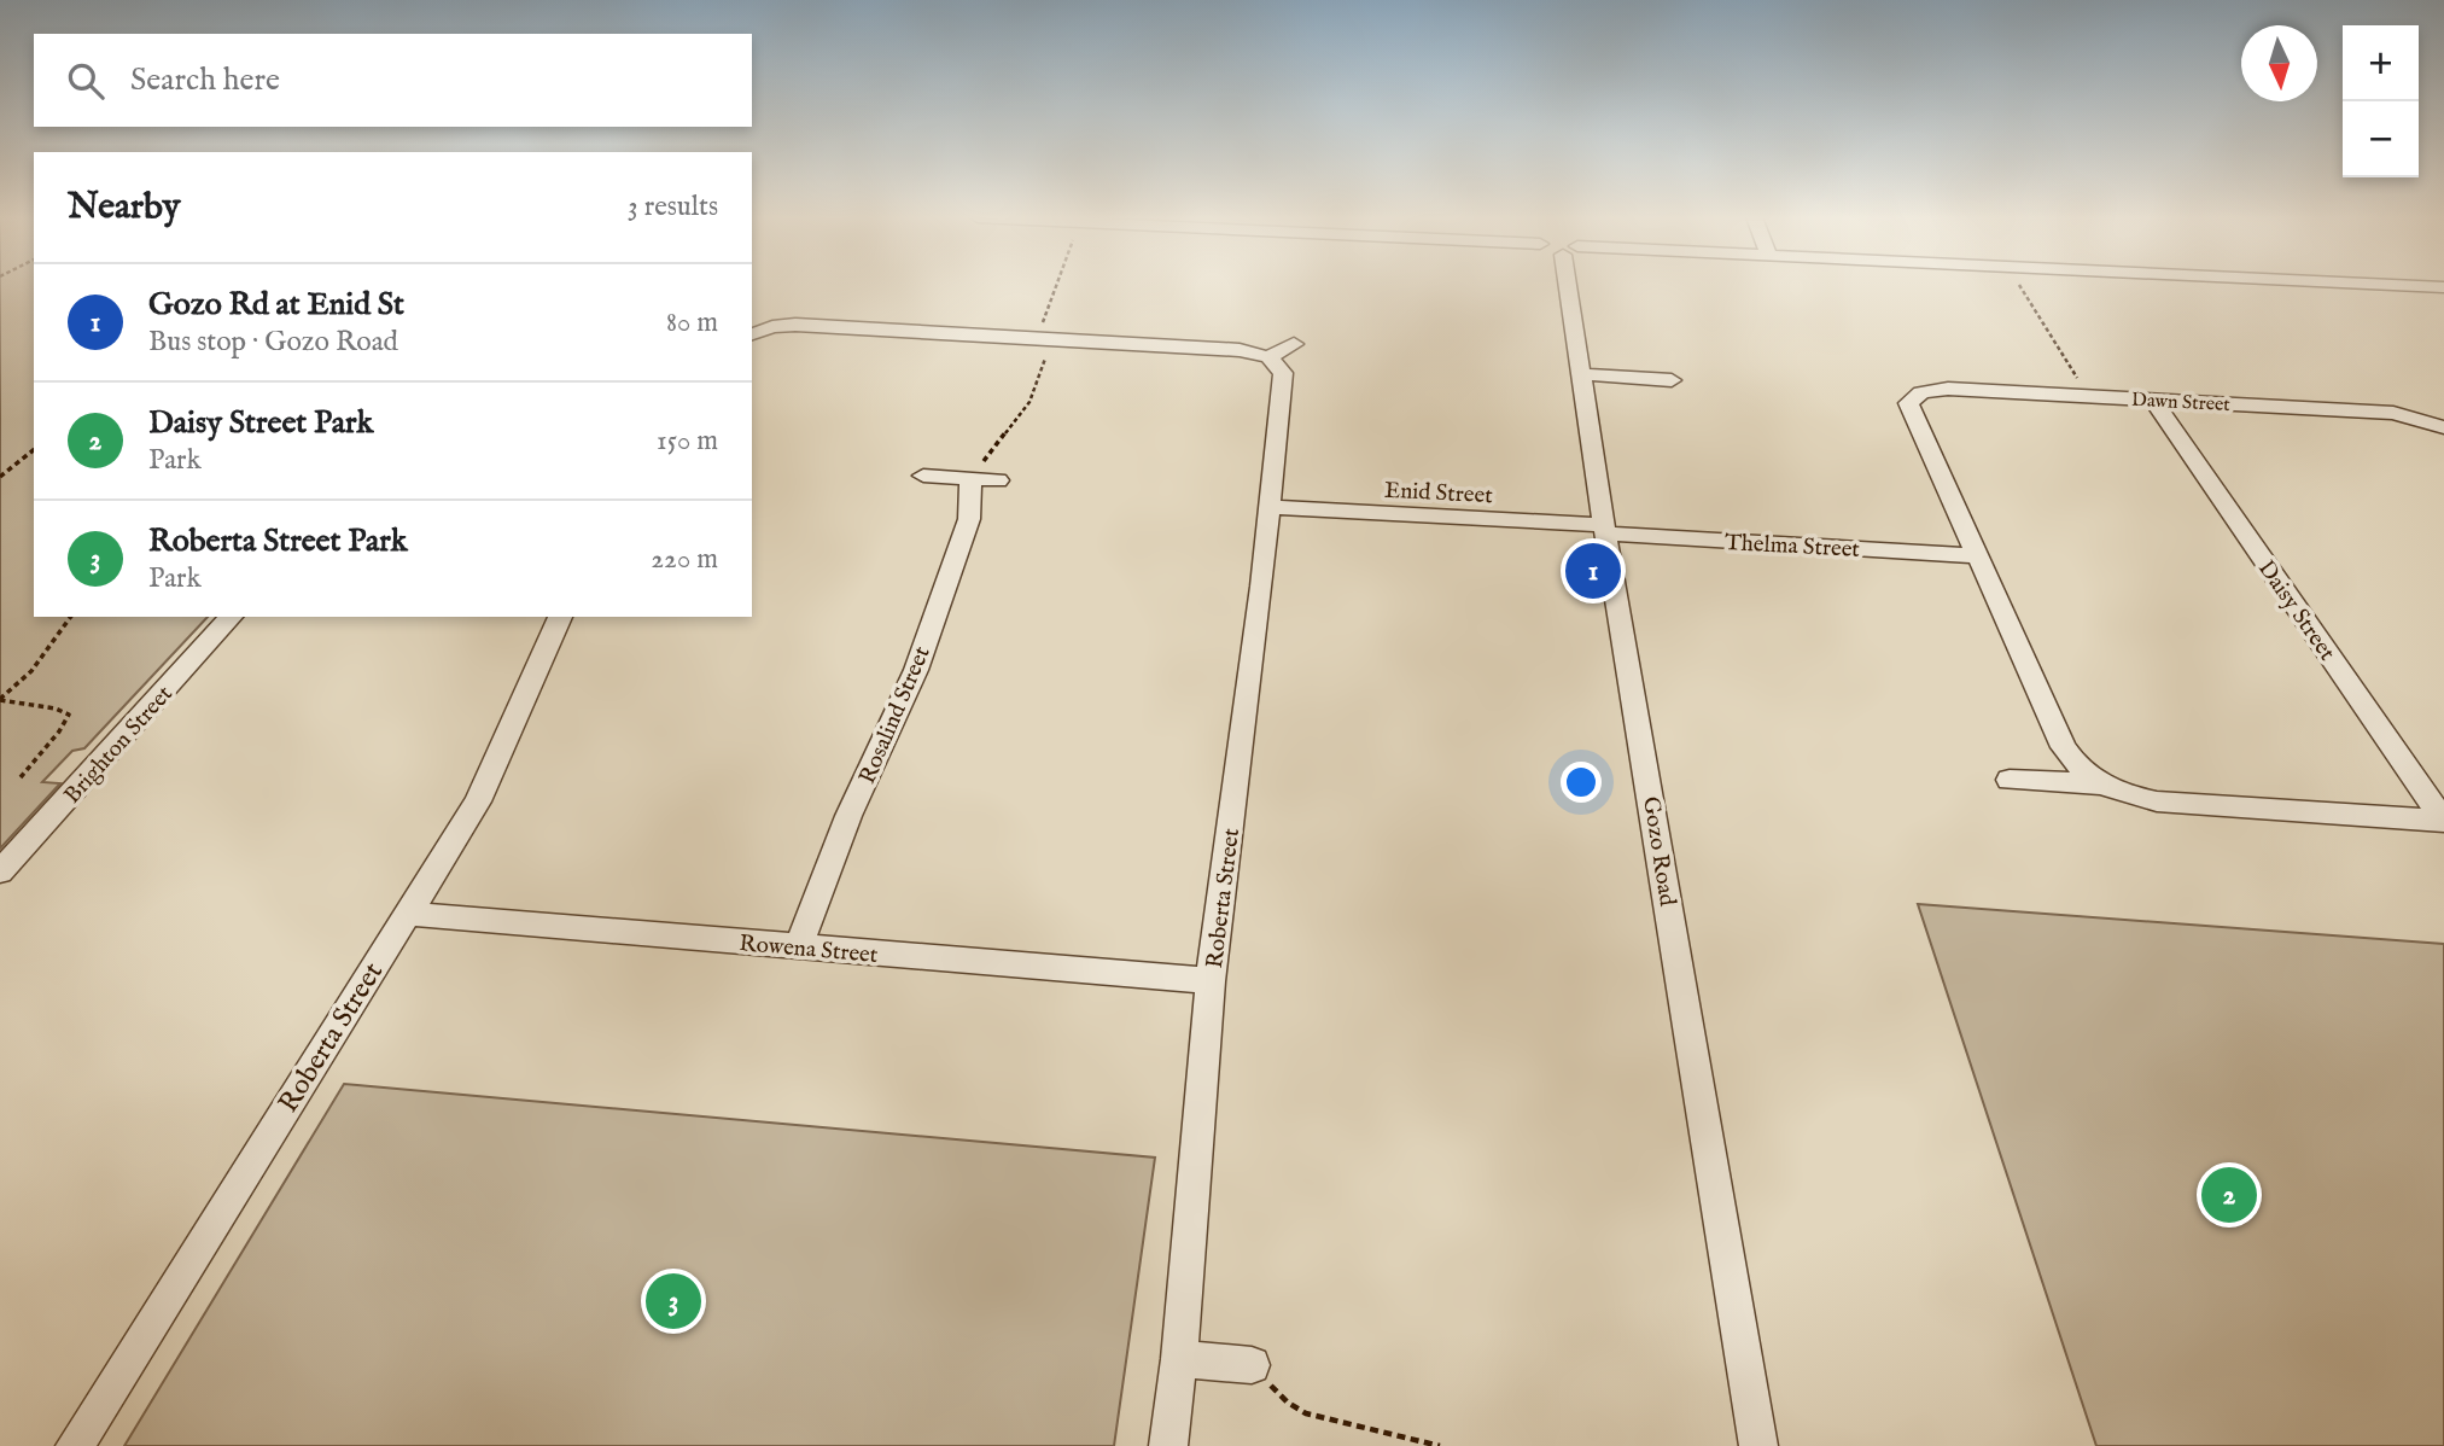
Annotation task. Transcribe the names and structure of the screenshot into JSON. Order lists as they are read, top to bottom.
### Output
{
  "streets": {
    "street": [
      "Dawn Street",
      "Enid Street",
      "Thelma Street",
      "Daisy Street",
      "Rosalind Street",
      "Brighton Street",
      "Gozo Road",
      "Roberta Street",
      "Rowena Street"
    ]
  },
  "crossings": [
    ["Dawn Street", "Thelma Street"],
    ["Dawn Street", "Daisy Street"],
    ["Enid Street", "Thelma Street"],
    ["Enid Street", "Gozo Road"],
    ["Enid Street", "Roberta Street"],
    ["Thelma Street", "Gozo Road"],
    ["Rosalind Street", "Rowena Street"],
    ["Roberta Street", "Rowena Street"]
  ],
  "north": "bottom",
  "page": {
    "map_buttons": ["+", "−"],
    "search": "Search here",
    "heading": ["Nearby", "3 results"],
    "list": [
      {
        "mark": "1",
        "name": "Gozo Rd at Enid St",
        "note": "Bus stop · Gozo Road",
        "value": "80 m"
      },
      {
        "mark": "2",
        "name": "Daisy Street Park",
        "note": "Park",
        "value": "150 m"
      },
      {
        "mark": "3",
        "name": "Roberta Street Park",
        "note": "Park",
        "value": "220 m"
      }
    ],
    "pins": ["1", "2", "3"]
  }
}
